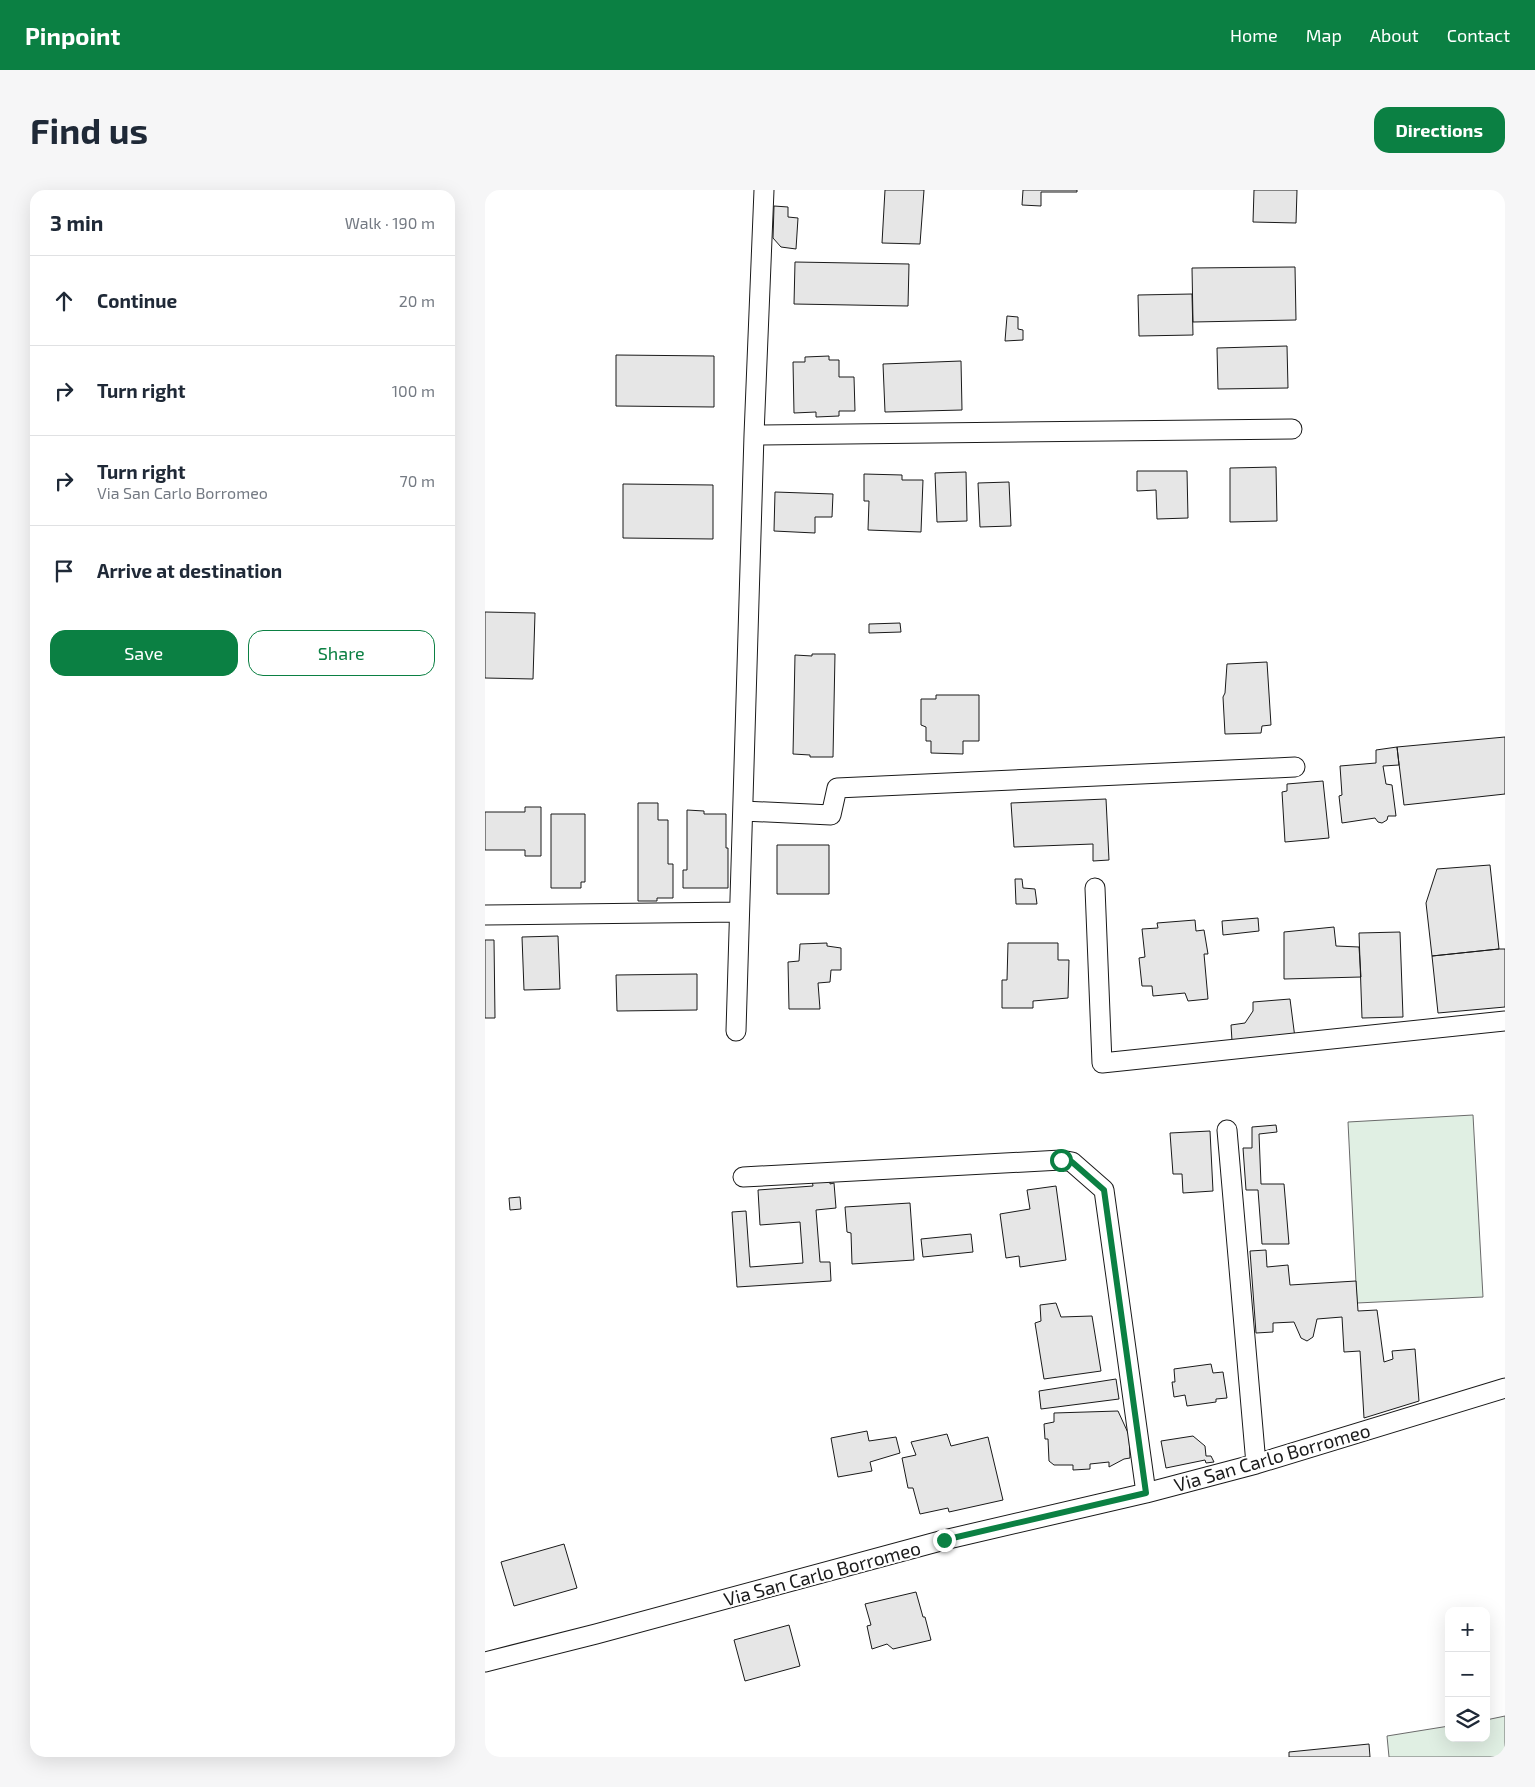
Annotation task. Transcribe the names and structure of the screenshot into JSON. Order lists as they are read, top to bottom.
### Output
{
  "streets": {
    "street": ["Via San Carlo Borromeo"]
  },
  "page": {
    "header": "Pinpoint",
    "nav": [
      "Home",
      "Map",
      "About",
      "Contact"
    ],
    "buttons": [
      "Directions",
      ["Save", "Share"]
    ],
    "title": "Find us",
    "heading": ["3 min", "Walk · 190 m"],
    "list": [
      ["Continue", "20 m"],
      ["Turn right", "100 m"],
      ["Turn right", "Via San Carlo Borromeo", "70 m"],
      "Arrive at destination"
    ],
    "map_buttons": ["+", "−"]
  }
}
